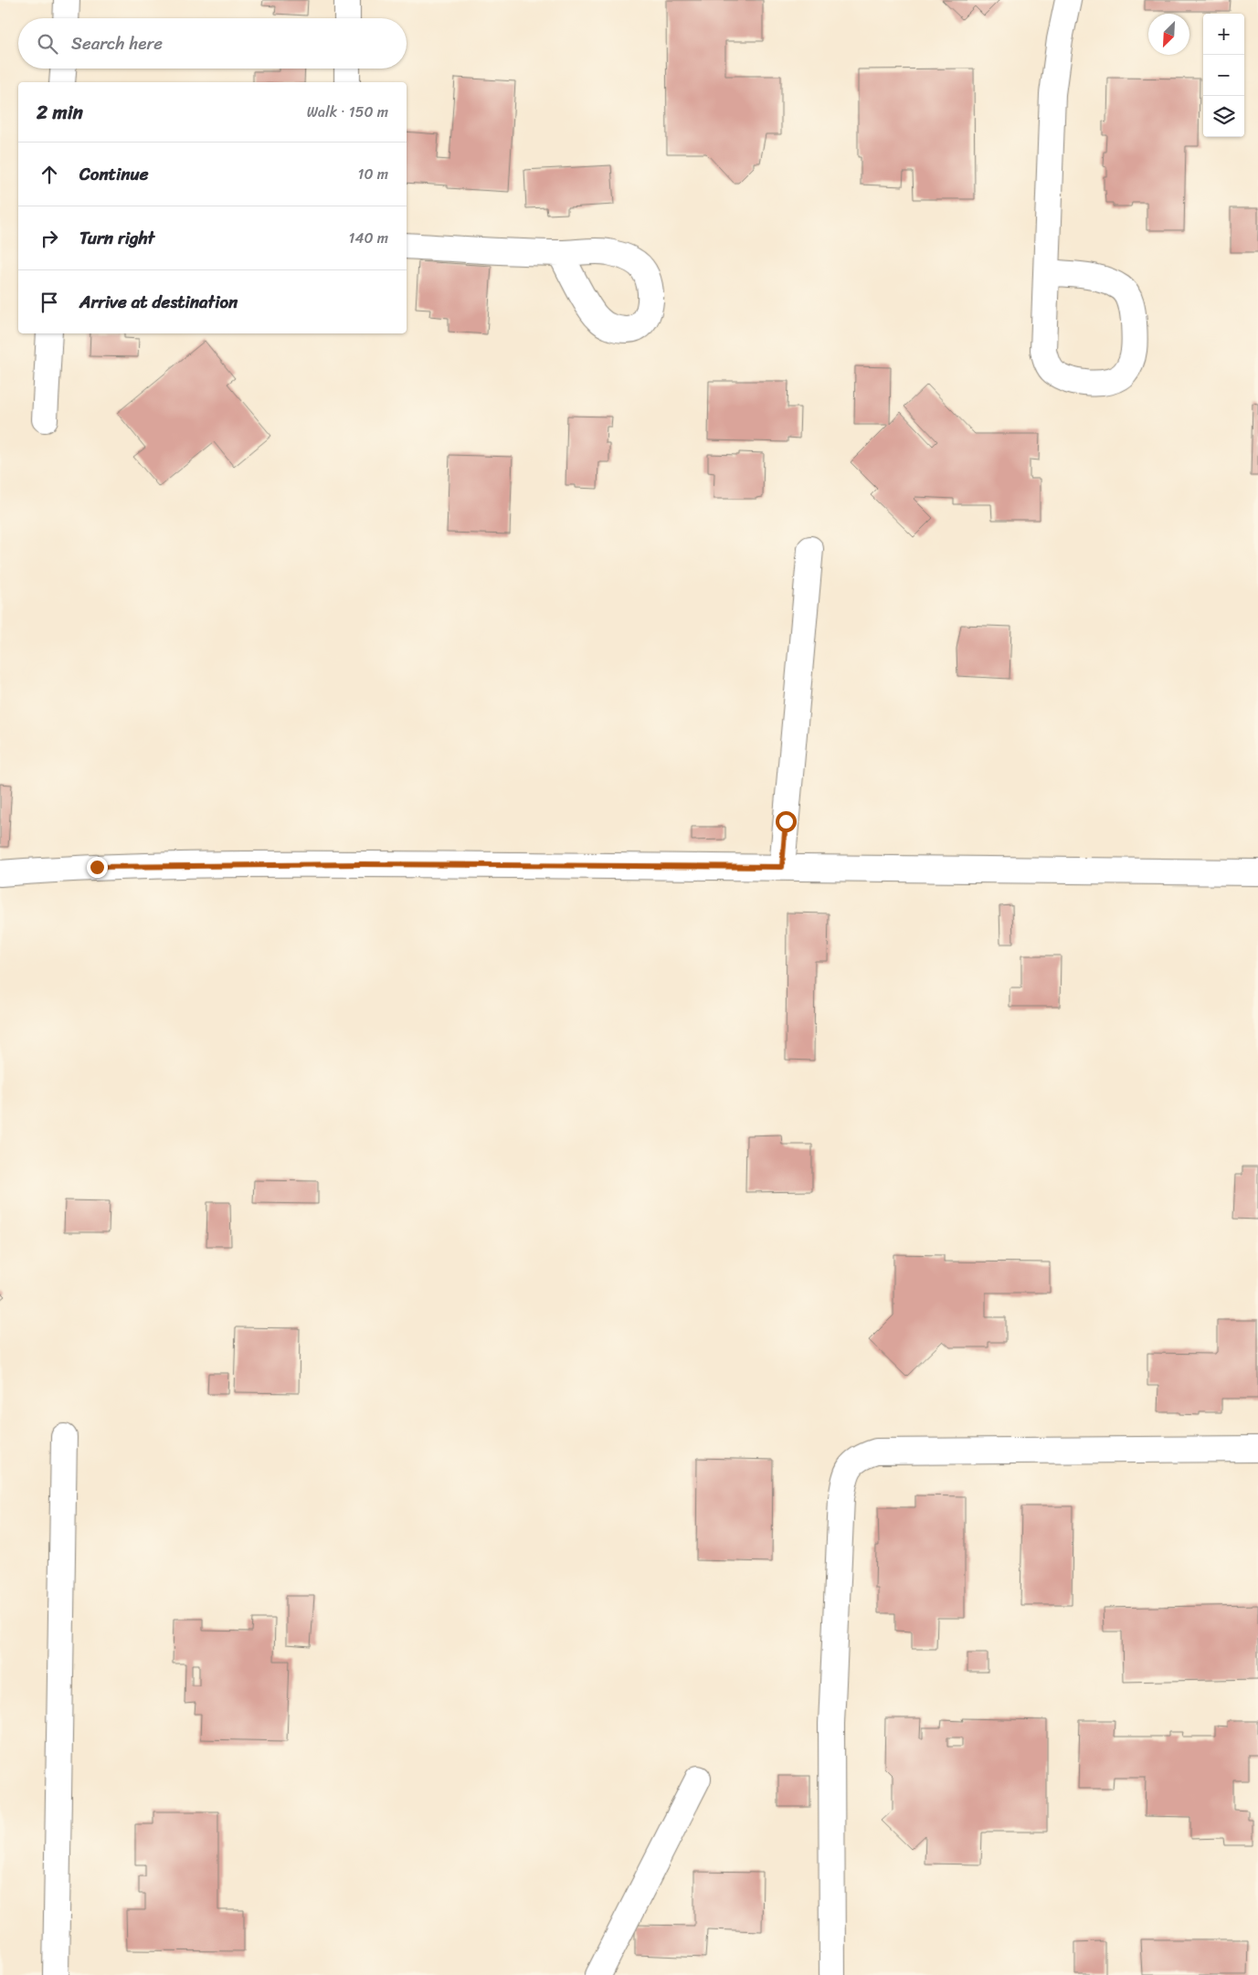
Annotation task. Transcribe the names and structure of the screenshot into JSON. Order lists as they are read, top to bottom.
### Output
{
  "north": "bottom left",
  "page": {
    "map_buttons": ["+", "−"],
    "search": "Search here",
    "heading": ["2 min", "Walk · 150 m"],
    "list": [
      ["Continue", "10 m"],
      ["Turn right", "140 m"],
      "Arrive at destination"
    ]
  }
}
